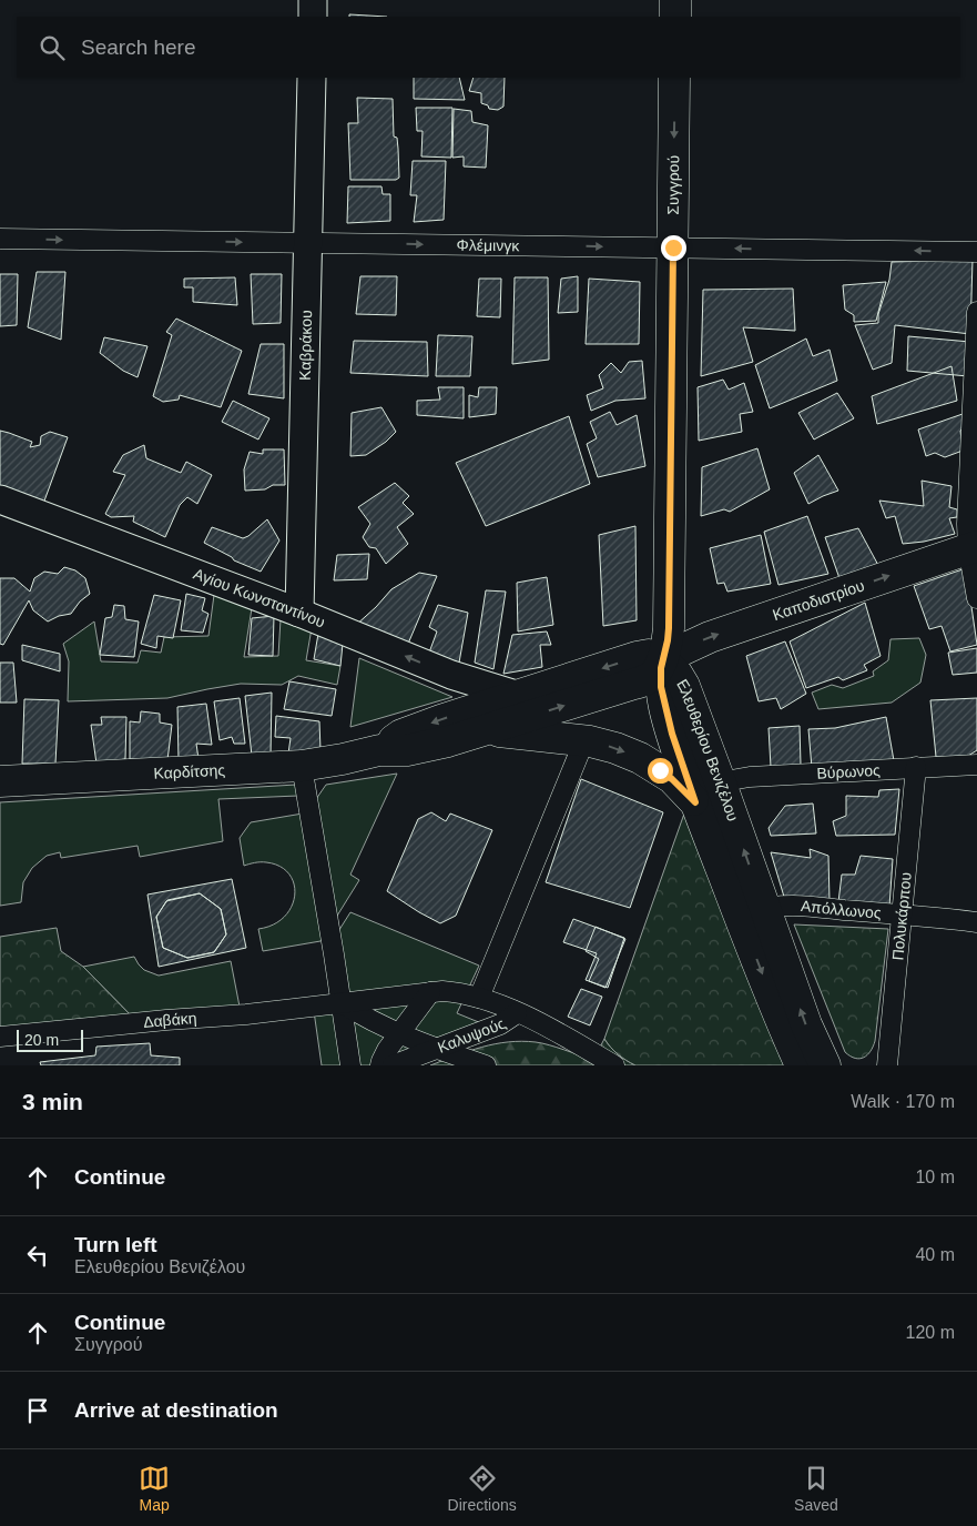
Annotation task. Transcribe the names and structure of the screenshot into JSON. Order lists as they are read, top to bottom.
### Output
{
  "streets": {
    "main road": [
      "Συγγρού",
      "Καποδιστρίου",
      "Ελευθερίου Βενιζέλου",
      "Καρδίτσης"
    ],
    "street": [
      "Φλέμινγκ",
      "Καβράκου",
      "Αγίου Κωνσταντίνου",
      "Βύρωνος",
      "Απόλλωνος",
      "Πολυκάρπου",
      "Δαβάκη",
      "Καλυψούς"
    ]
  },
  "crossings": [
    ["Συγγρού", "Φλέμινγκ"],
    ["Συγγρού", "Καποδιστρίου"],
    ["Συγγρού", "Ελευθερίου Βενιζέλου"],
    ["Φλέμινγκ", "Καβράκου"],
    ["Καβράκου", "Αγίου Κωνσταντίνου"],
    ["Καποδιστρίου", "Ελευθερίου Βενιζέλου"],
    ["Ελευθερίου Βενιζέλου", "Βύρωνος"],
    ["Ελευθερίου Βενιζέλου", "Απόλλωνος"],
    ["Βύρωνος", "Πολυκάρπου"],
    ["Απόλλωνος", "Πολυκάρπου"],
    ["Δαβάκη", "Καλυψούς"]
  ],
  "one_way": ["Αγίου Κωνσταντίνου", "Καποδιστρίου"],
  "scale_bar": "20 m",
  "page": {
    "search": "Search here",
    "scale": "20 m",
    "heading": ["3 min", "Walk · 170 m"],
    "list": [
      ["Continue", "10 m"],
      ["Turn left", "Ελευθερίου Βενιζέλου", "40 m"],
      ["Continue", "Συγγρού", "120 m"],
      "Arrive at destination"
    ],
    "nav": ["Map", "Directions", "Saved"]
  }
}
